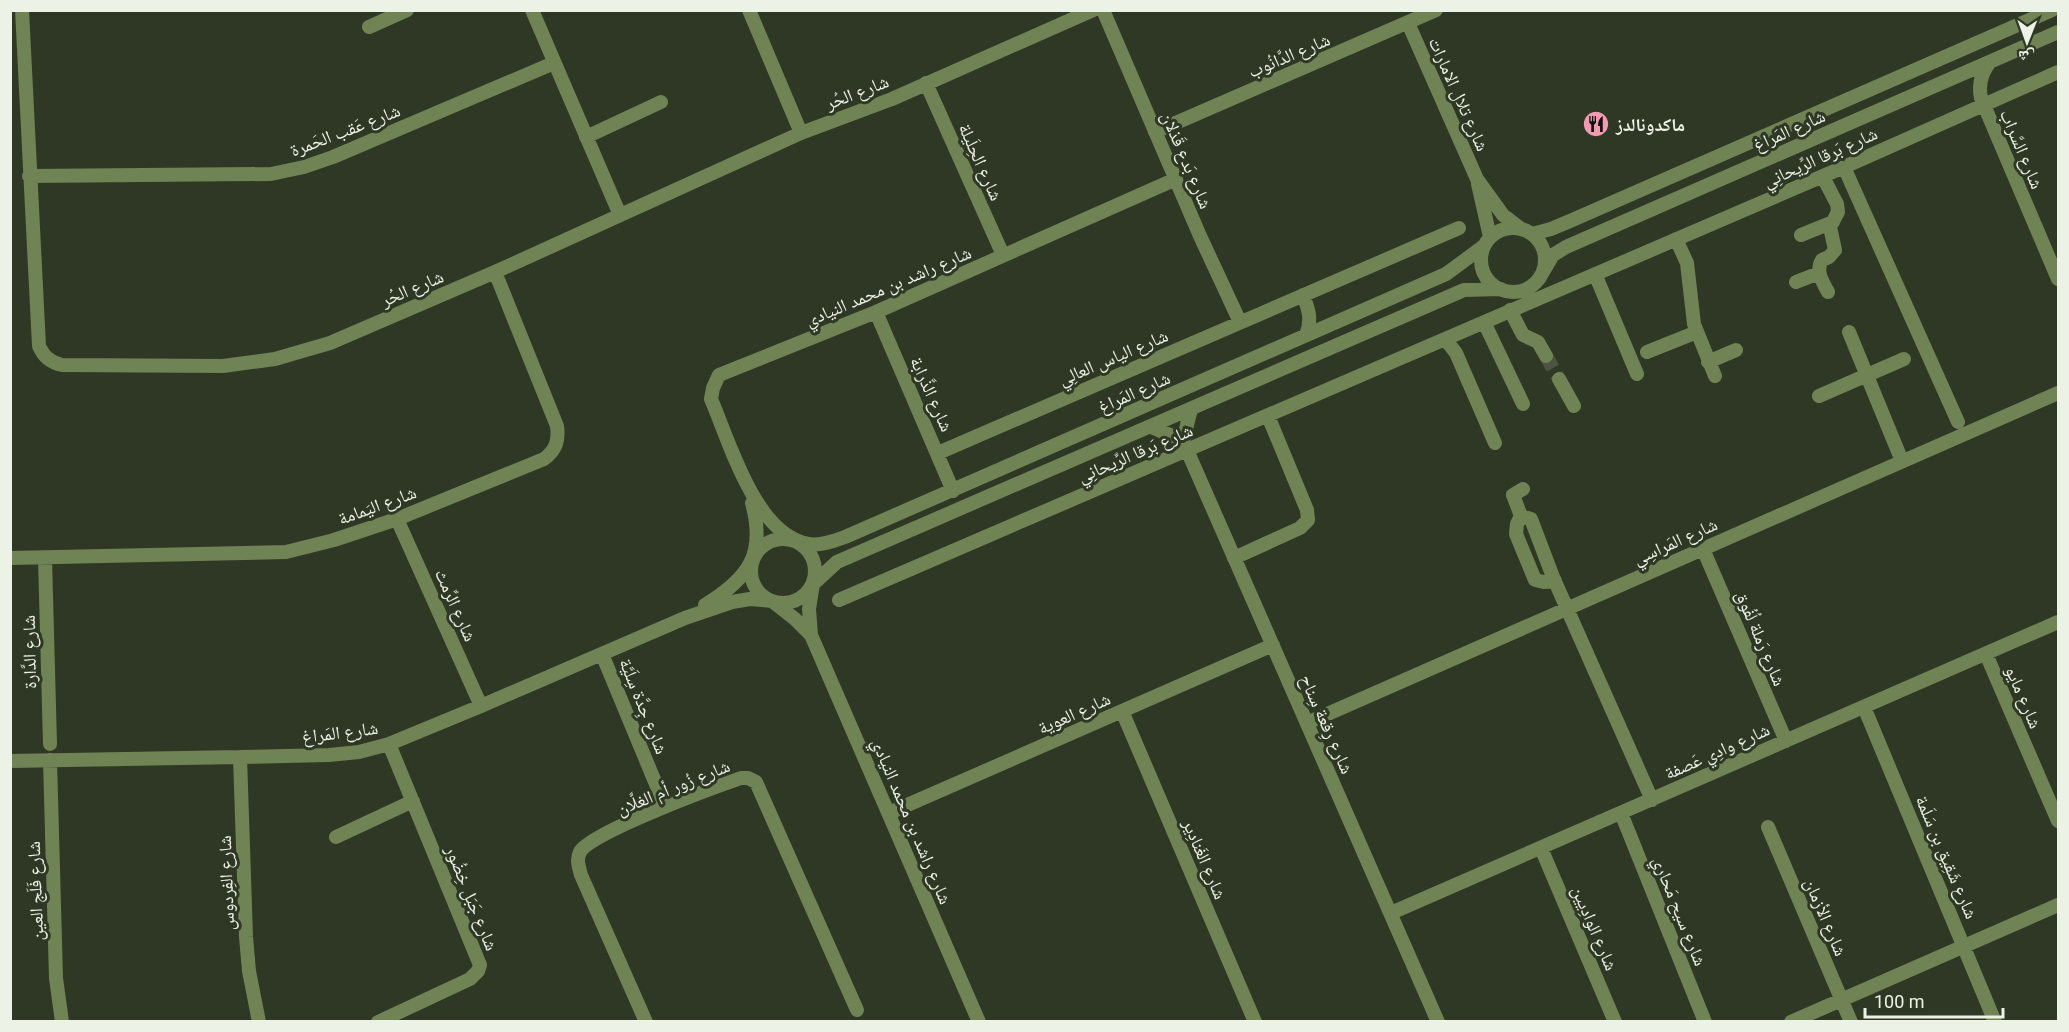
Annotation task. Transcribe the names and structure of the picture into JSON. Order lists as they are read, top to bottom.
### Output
{
  "streets": {
    "street": [
      "شارع الدَّانُوب",
      "شارع الحُر",
      "شارع تلال الامارات",
      "شارع عَقب الحَمرة",
      "شارع المَراغ",
      "شارع السَّراب",
      "شارع بَرقا الرِّيحانِي",
      "شارع بَدع قَذلان",
      "شارع الحِلَيلة",
      "شارع راشد بن محمد النيادي",
      "شارع الياس العالِي",
      "شارع الذَّرابة",
      "شارع اليَمامة",
      "شارع المَراسِي",
      "شارع الرِّمث",
      "شارع رَملة لُفُوق",
      "شارع الدَّارة",
      "شارع مايو",
      "شارع جِدَّة سِلَيَّة",
      "شارع العوية",
      "شارع رِقعة سِناح",
      "شارع وادِي عَصفة",
      "شارع زُور أم الغلَّان",
      "شارع شَقِيق بن سَلَمة",
      "شارع الغَنادِير",
      "شارع الفِردوس",
      "شارع فَلَج العين",
      "شارع جَبَل خِضُور",
      "شارع سيح مَحاري",
      "شارع الأزمان",
      "شارع الوادِيين"
    ]
  },
  "crossings": [
    ["شارع الدَّانُوب", "شارع تلال الامارات"],
    ["شارع الدَّانُوب", "شارع بَدع قَذلان"],
    ["شارع الحُر", "شارع عَقب الحَمرة"],
    ["شارع الحُر", "شارع الحِلَيلة"],
    ["شارع الحُر", "شارع اليَمامة"],
    ["شارع تلال الامارات", "شارع المَراغ"],
    ["شارع المَراغ", "شارع السَّراب"],
    ["شارع المَراغ", "شارع راشد بن محمد النيادي"],
    ["شارع المَراغ", "شارع الذَّرابة"],
    ["شارع المَراغ", "شارع الرِّمث"],
    ["شارع المَراغ", "شارع جِدَّة سِلَيَّة"],
    ["شارع المَراغ", "شارع الفِردوس"],
    ["شارع المَراغ", "شارع فَلَج العين"],
    ["شارع المَراغ", "شارع جَبَل خِضُور"],
    ["شارع السَّراب", "شارع بَرقا الرِّيحانِي"],
    ["شارع بَرقا الرِّيحانِي", "شارع رِقعة سِناح"],
    ["شارع بَدع قَذلان", "شارع راشد بن محمد النيادي"],
    ["شارع بَدع قَذلان", "شارع الياس العالِي"],
    ["شارع الحِلَيلة", "شارع راشد بن محمد النيادي"],
    ["شارع راشد بن محمد النيادي", "شارع الذَّرابة"],
    ["شارع راشد بن محمد النيادي", "شارع العوية"],
    ["شارع الياس العالِي", "شارع الذَّرابة"],
    ["شارع اليَمامة", "شارع الرِّمث"],
    ["شارع اليَمامة", "شارع الدَّارة"],
    ["شارع المَراسِي", "شارع رَملة لُفُوق"],
    ["شارع المَراسِي", "شارع رِقعة سِناح"],
    ["شارع رَملة لُفُوق", "شارع وادِي عَصفة"],
    ["شارع مايو", "شارع وادِي عَصفة"],
    ["شارع جِدَّة سِلَيَّة", "شارع زُور أم الغلَّان"],
    ["شارع العوية", "شارع رِقعة سِناح"],
    ["شارع العوية", "شارع الغَنادِير"],
    ["شارع رِقعة سِناح", "شارع وادِي عَصفة"],
    ["شارع وادِي عَصفة", "شارع شَقِيق بن سَلَمة"],
    ["شارع وادِي عَصفة", "شارع سيح مَحاري"],
    ["شارع وادِي عَصفة", "شارع الوادِيين"]
  ],
  "places": {
    "restaurant": ["ماكدونالدز"]
  },
  "scale_bar": "100 m",
  "north": "bottom"
}
